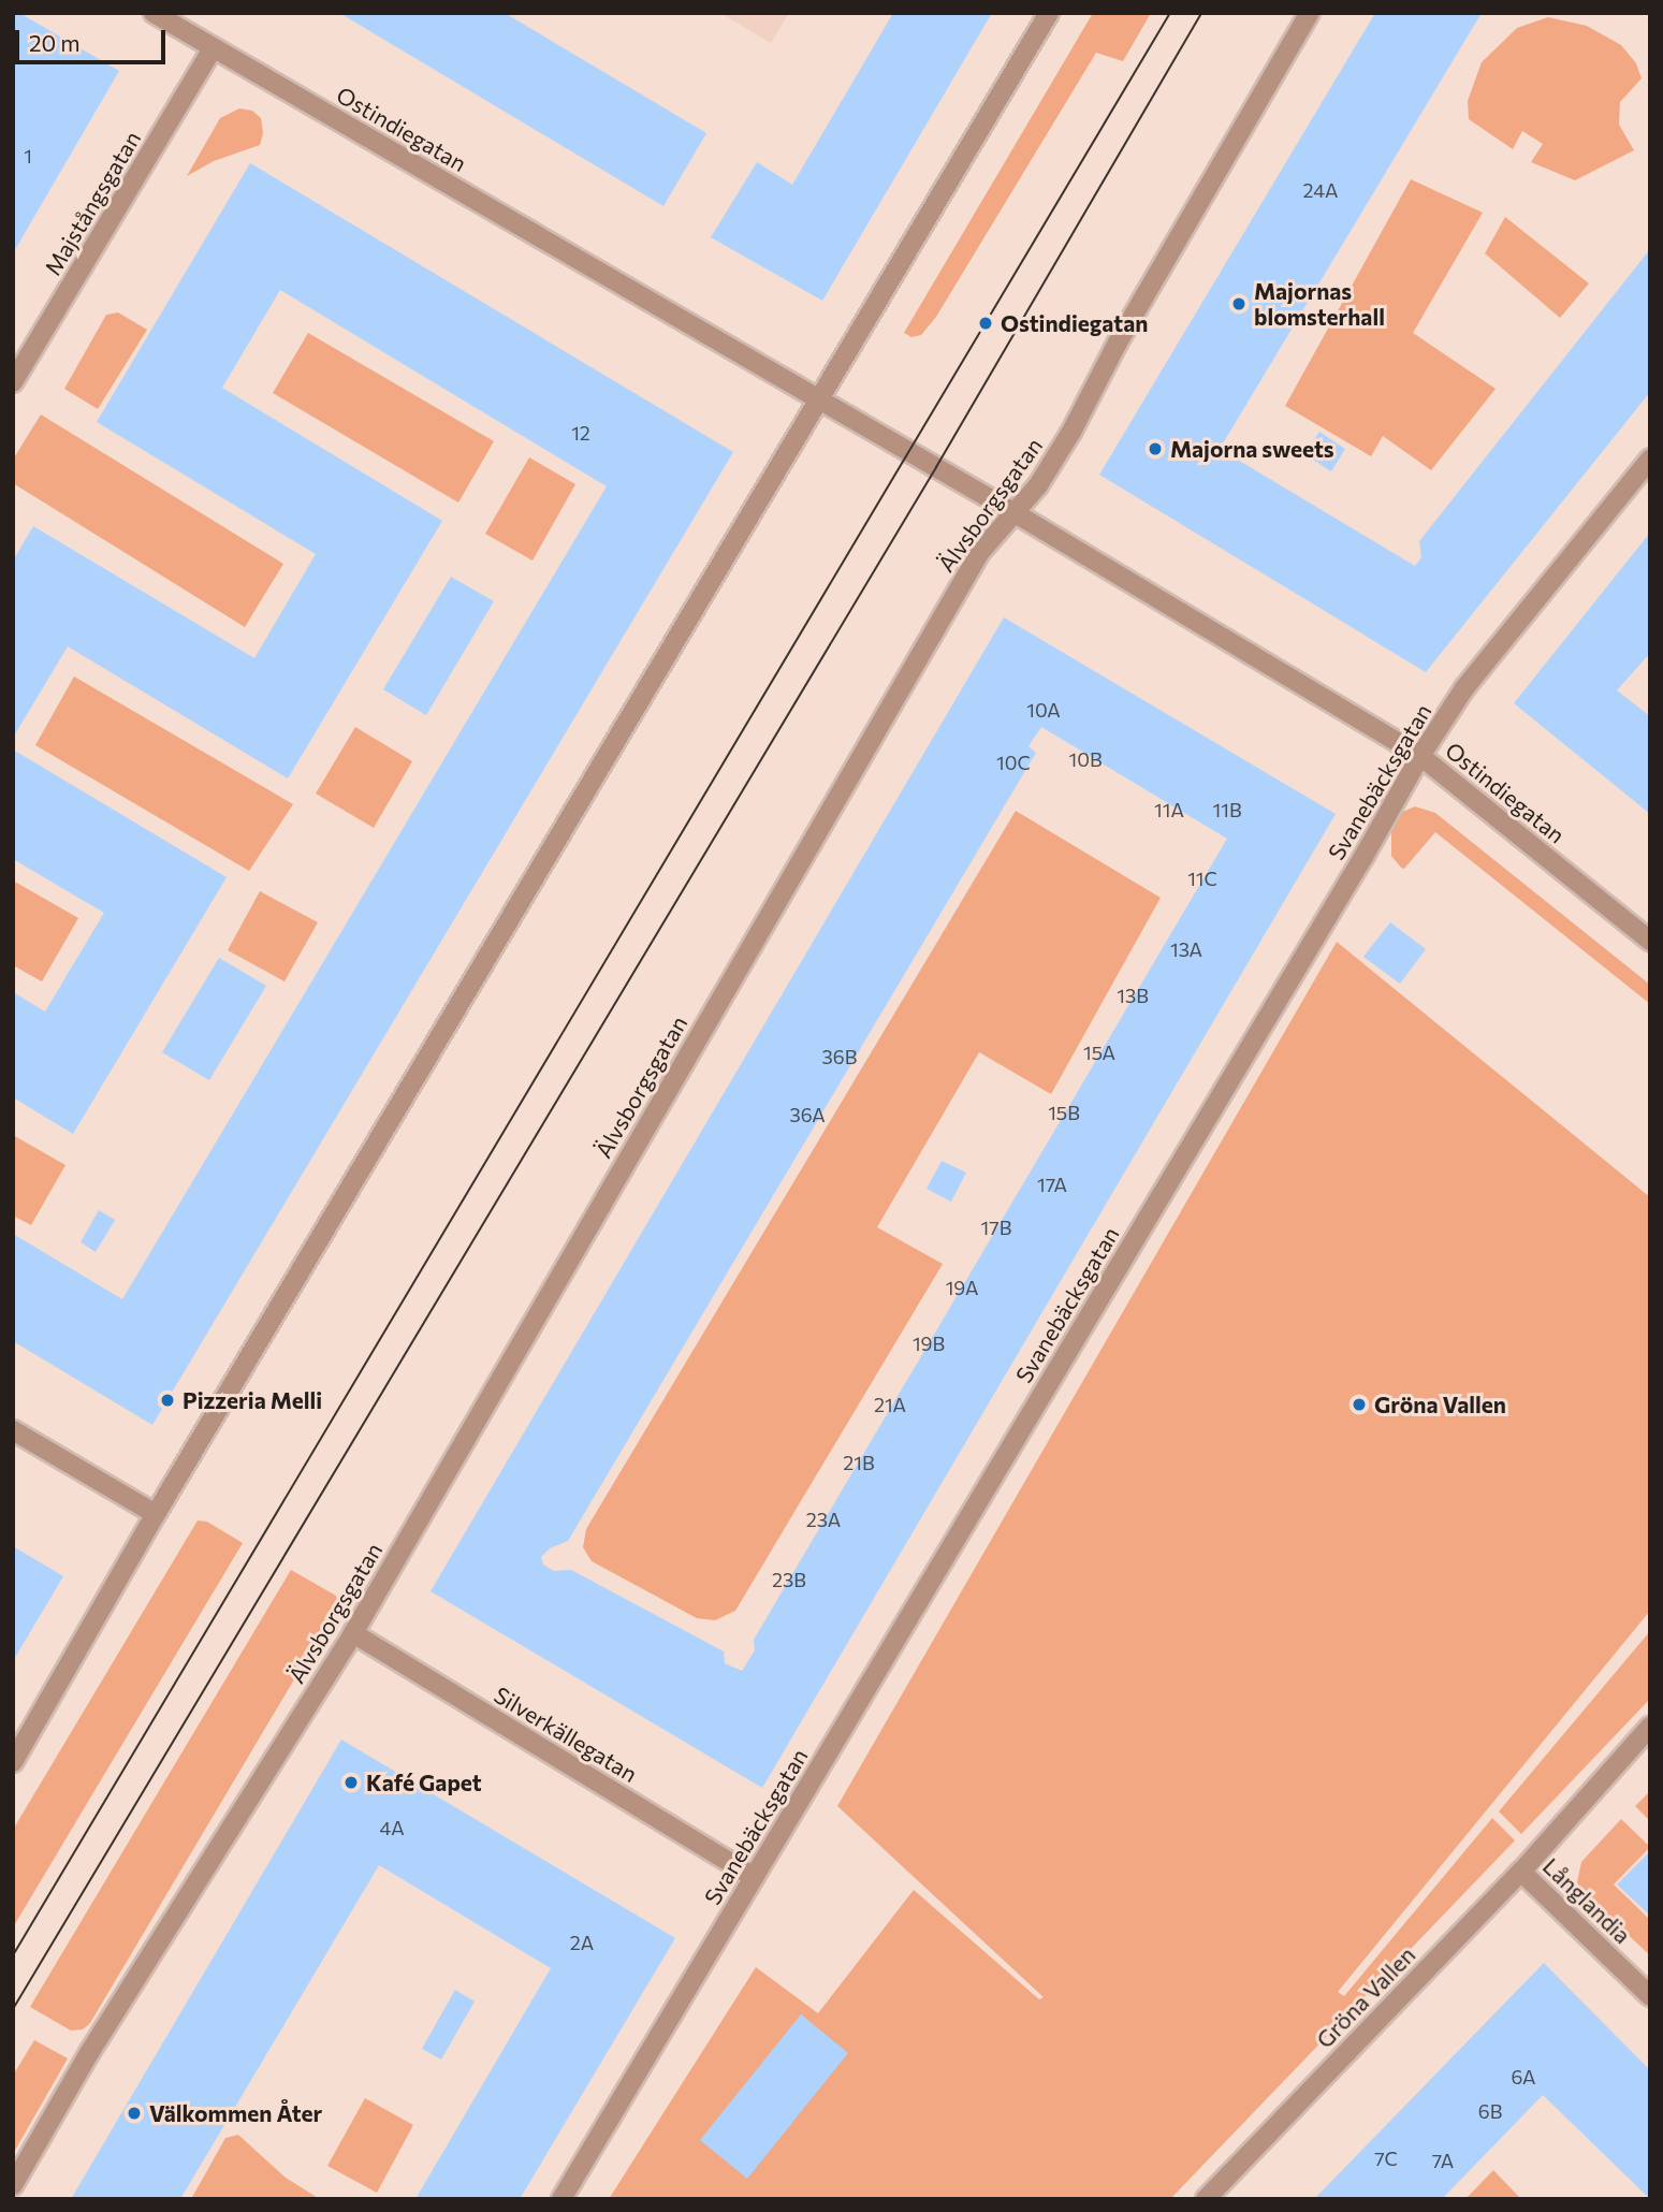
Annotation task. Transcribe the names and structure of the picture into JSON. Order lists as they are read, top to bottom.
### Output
{
  "streets": {
    "street": [
      "Ostindiegatan",
      "Majstångsgatan",
      "Älvsborgsgatan",
      "Svanebäcksgatan",
      "Silverkällegatan",
      "Långlandia",
      "Gröna Vallen"
    ]
  },
  "crossings": [
    ["Ostindiegatan", "Majstångsgatan"],
    ["Ostindiegatan", "Älvsborgsgatan"],
    ["Ostindiegatan", "Svanebäcksgatan"],
    ["Älvsborgsgatan", "Silverkällegatan"],
    ["Svanebäcksgatan", "Silverkällegatan"],
    ["Långlandia", "Gröna Vallen"]
  ],
  "places": [
    "Majornas blomsterhall",
    "Ostindiegatan",
    "Majorna sweets",
    "Pizzeria Melli",
    "Gröna Vallen",
    "Kafé Gapet",
    "Välkommen Åter"
  ],
  "house_numbers": [
    "1",
    "24A",
    "12",
    "10A",
    "10B",
    "10C",
    "11A",
    "11B",
    "11C",
    "13A",
    "13B",
    "15A",
    "36B",
    "15B",
    "36A",
    "17A",
    "17B",
    "19A",
    "19B",
    "21A",
    "21B",
    "23A",
    "23B",
    "4A",
    "2A",
    "6A",
    "6B",
    "7C",
    "7A"
  ],
  "scale_bar": "20 m"
}
